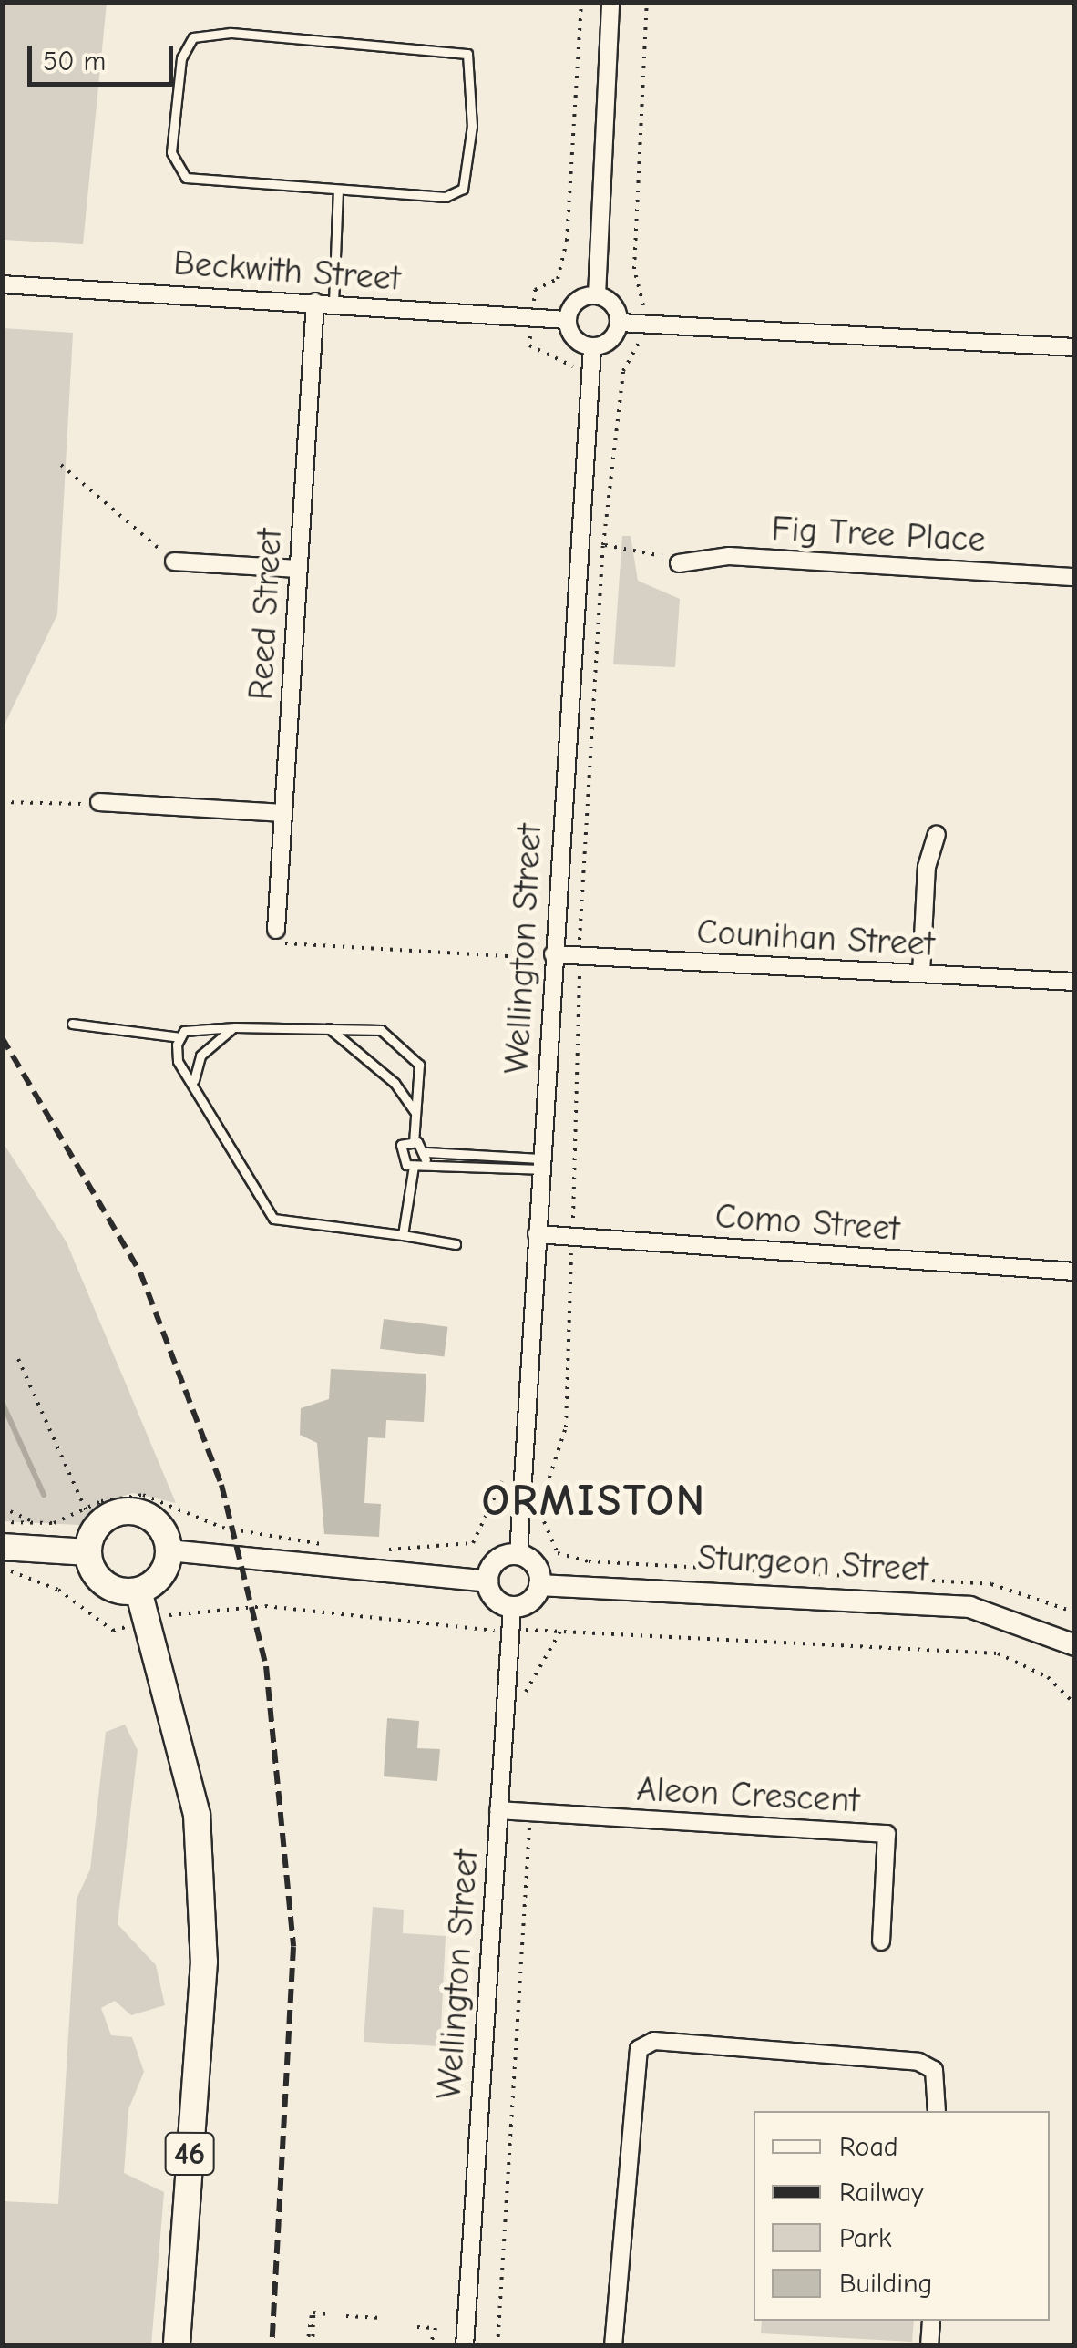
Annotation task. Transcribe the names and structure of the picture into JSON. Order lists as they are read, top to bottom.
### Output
{
  "streets": {
    "main road": ["46"],
    "street": [
      "Beckwith Street",
      "Fig Tree Place",
      "Reed Street",
      "Counihan Street",
      "Wellington Street",
      "Como Street",
      "Sturgeon Street",
      "Aleon Crescent"
    ]
  },
  "crossings": [
    ["Beckwith Street", "Reed Street"],
    ["Beckwith Street", "Wellington Street"],
    ["Counihan Street", "Wellington Street"],
    ["Wellington Street", "Como Street"],
    ["Wellington Street", "Sturgeon Street"],
    ["Wellington Street", "Aleon Crescent"]
  ],
  "districts": ["ORMISTON"],
  "legend": [
    "Road",
    "Railway",
    "Park",
    "Building"
  ],
  "scale_bar": "50 m"
}
